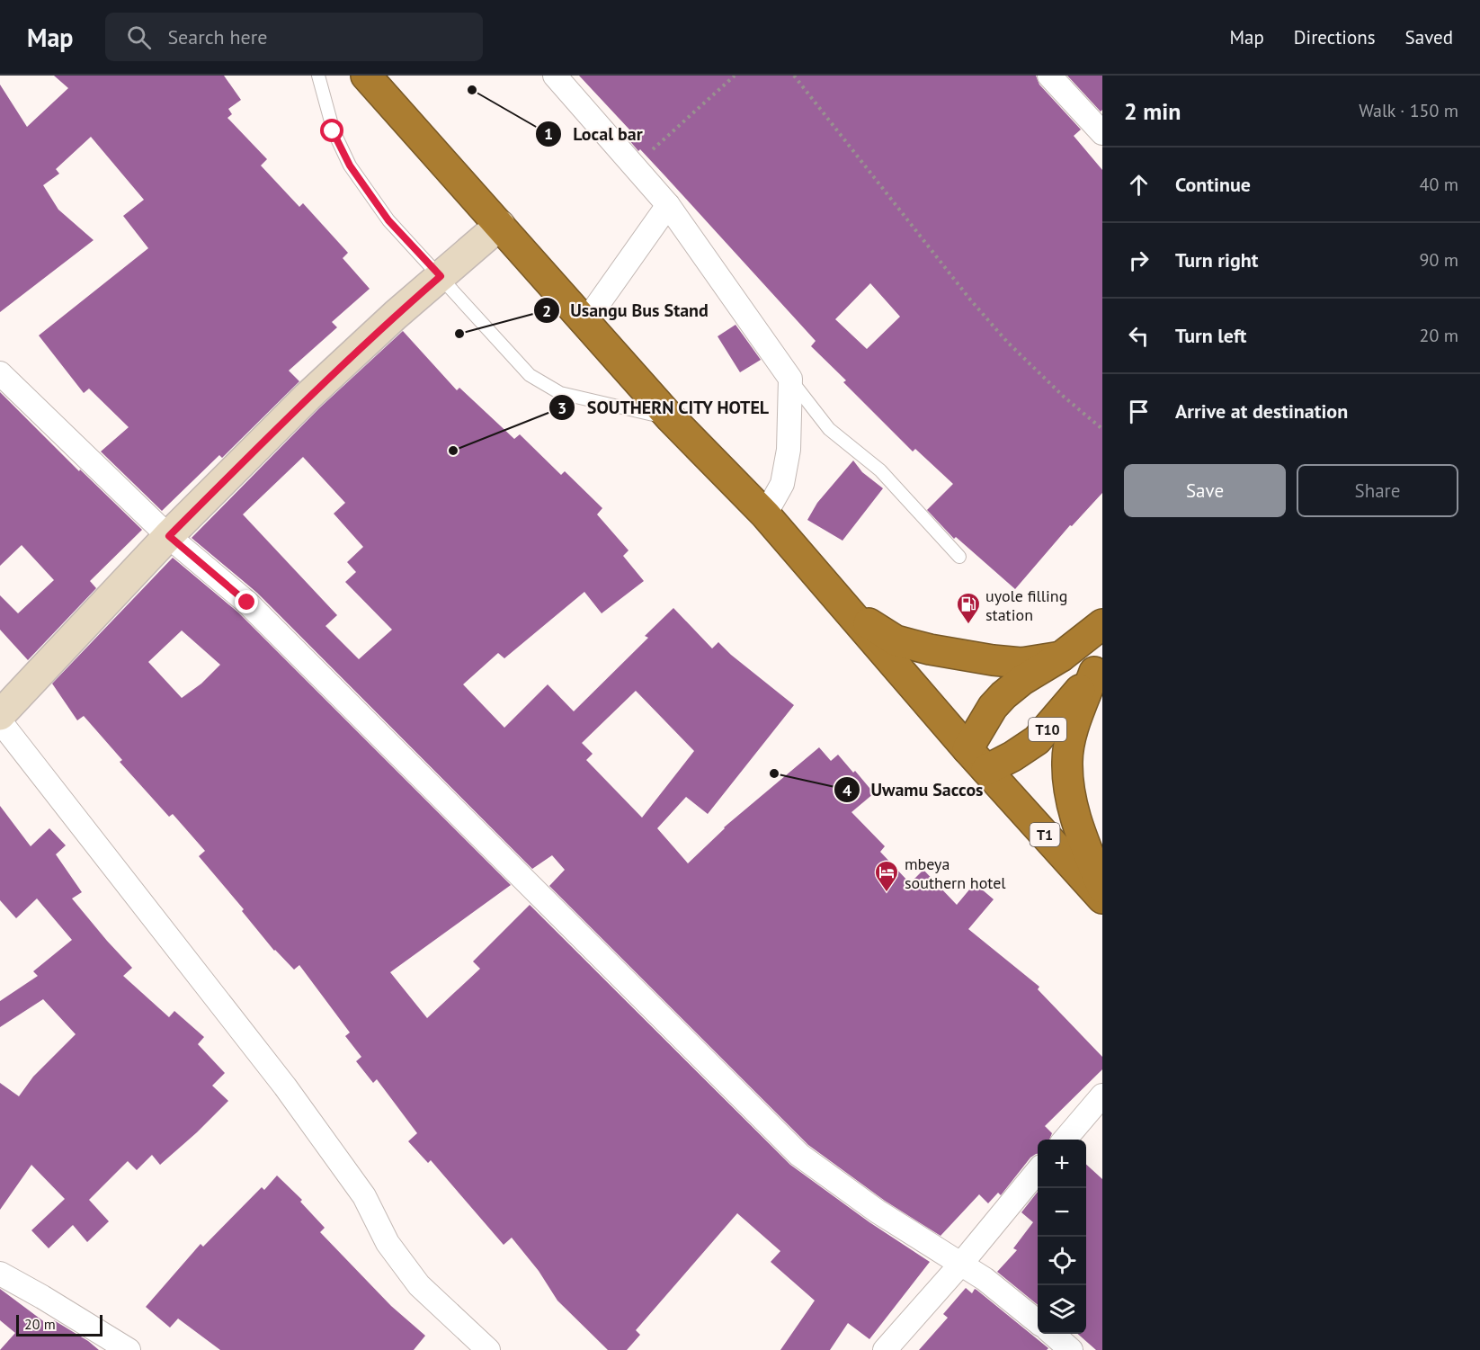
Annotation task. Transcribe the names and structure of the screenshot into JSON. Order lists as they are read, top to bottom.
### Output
{
  "streets": {
    "highway": ["T10", "T1"]
  },
  "crossings": [
    ["T10", "T1"]
  ],
  "places": {
    "other": [
      "Local bar",
      "Usangu Bus Stand",
      "SOUTHERN CITY HOTEL",
      "Uwamu Saccos"
    ],
    "fuel station": ["uyole filling station"],
    "hotel": ["mbeya southern hotel"]
  },
  "scale_bar": "20 m",
  "page": {
    "header": "Map",
    "search": "Search here",
    "nav": ["Map", "Directions", "Saved"],
    "heading": ["2 min", "Walk · 150 m"],
    "list": [
      ["Continue", "40 m"],
      ["Turn right", "90 m"],
      ["Turn left", "20 m"],
      "Arrive at destination"
    ],
    "buttons": ["Save", "Share"],
    "map_buttons": ["+", "−"],
    "scale": "20 m"
  }
}
